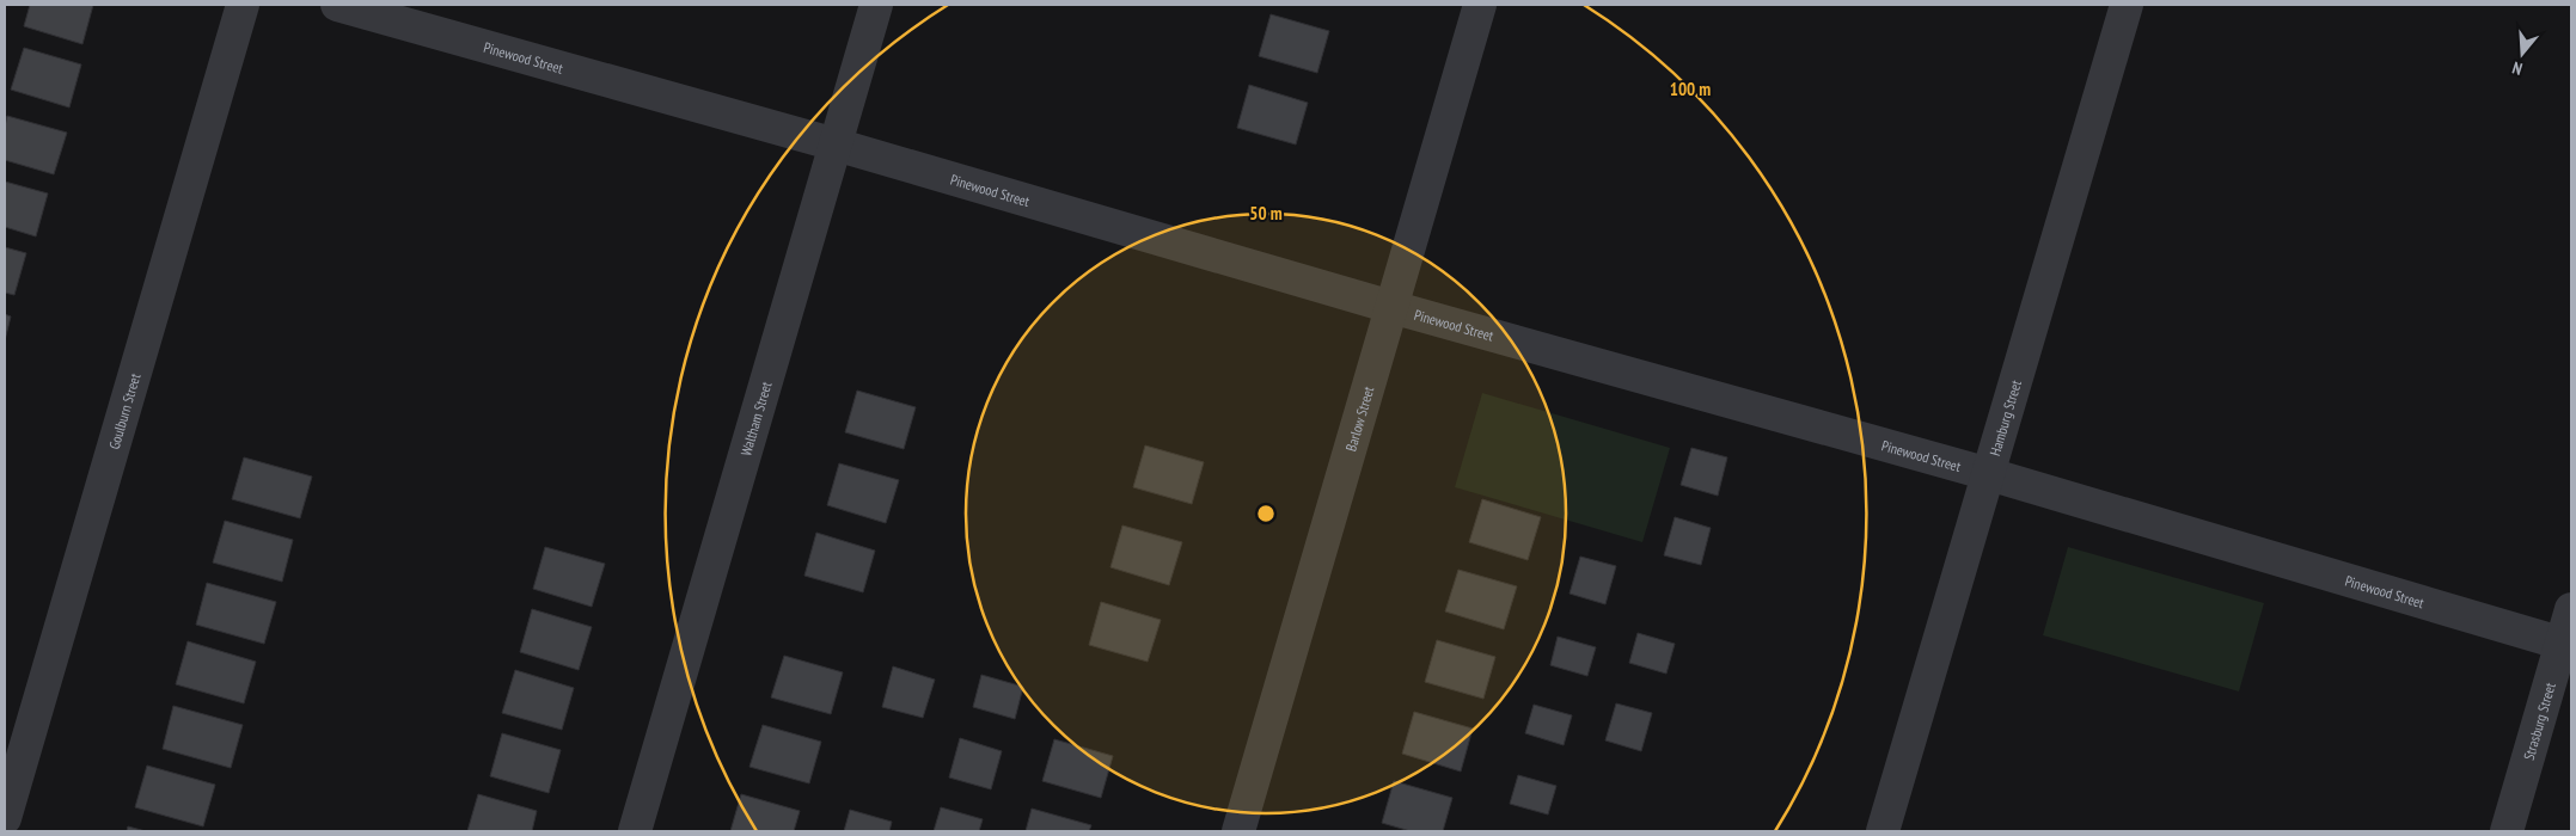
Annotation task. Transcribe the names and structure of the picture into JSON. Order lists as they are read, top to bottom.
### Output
{
  "streets": {
    "street": [
      "Pinewood Street",
      "Goulburn Street",
      "Waltham Street",
      "Barlow Street",
      "Hamburg Street",
      "Strasburg Street"
    ]
  },
  "crossings": [
    ["Pinewood Street", "Waltham Street"],
    ["Pinewood Street", "Barlow Street"],
    ["Pinewood Street", "Hamburg Street"],
    ["Pinewood Street", "Strasburg Street"]
  ],
  "north": "bottom",
  "rings": ["100 m", "50 m"]
}
